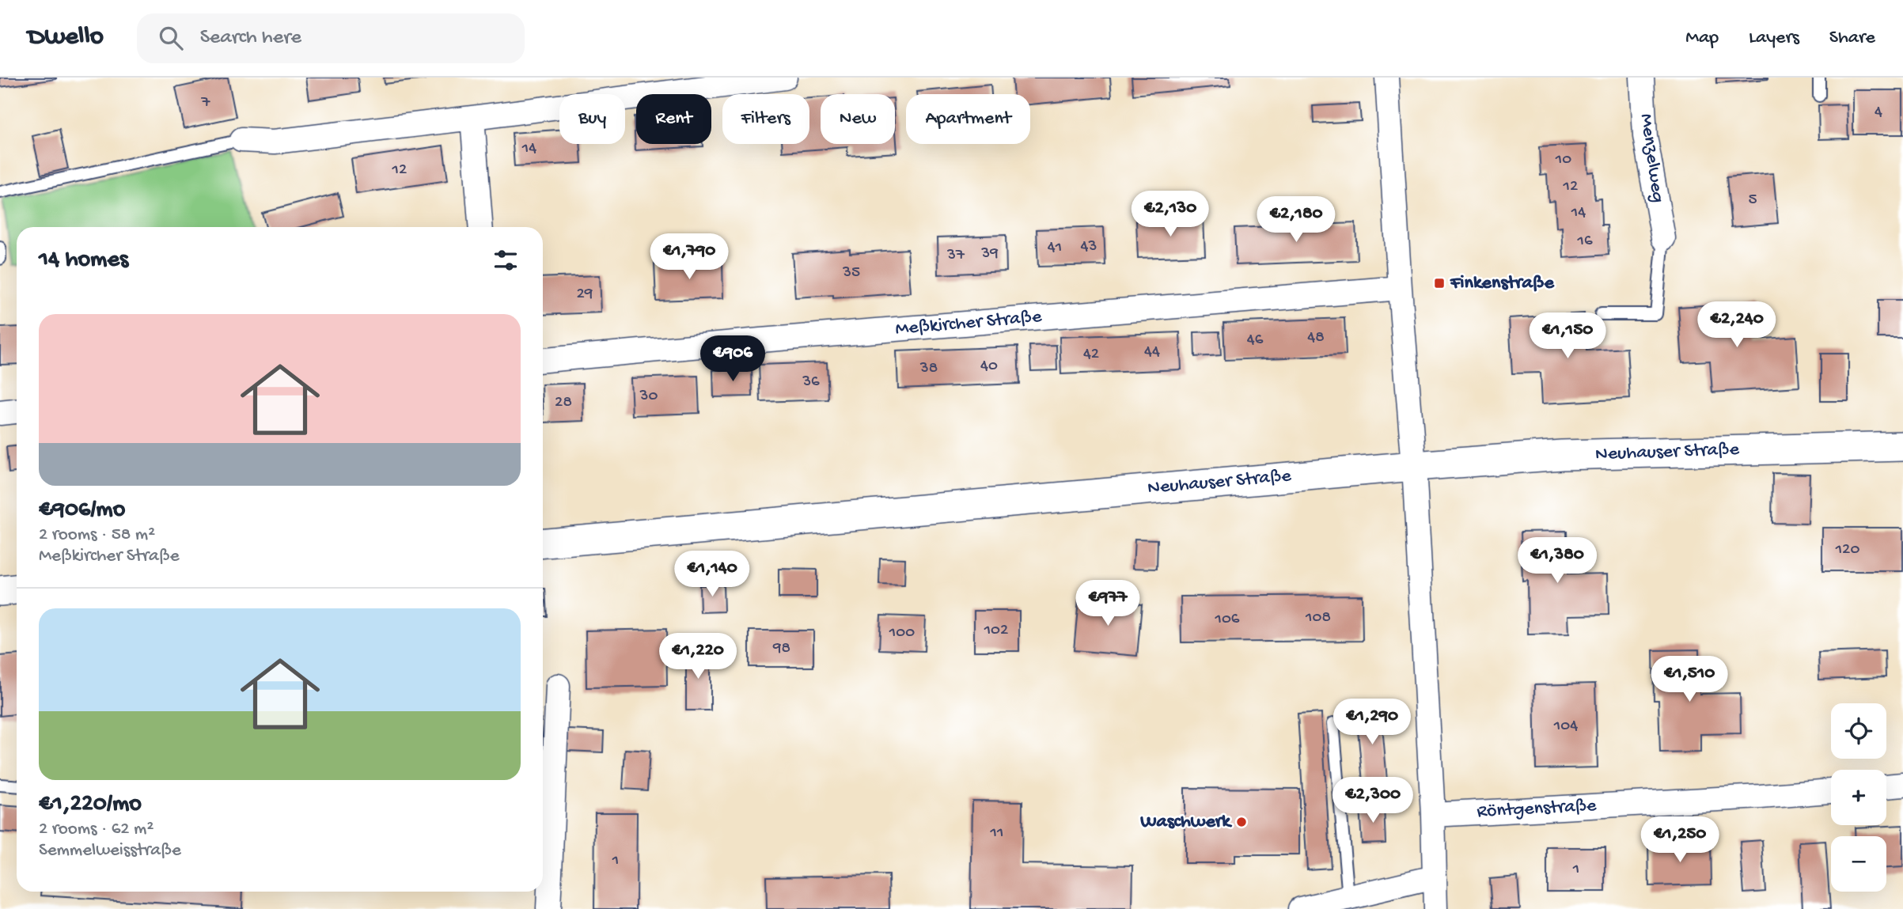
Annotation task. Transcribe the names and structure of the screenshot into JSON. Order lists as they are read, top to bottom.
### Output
{
  "streets": {
    "street": [
      "Menzelweg",
      "Meßkircher Straße",
      "Neuhauser Straße",
      "Röntgenstraße"
    ]
  },
  "places": {
    "transit": ["Finkenstraße"],
    "other": ["Waschwerk"]
  },
  "house_numbers": [
    "7",
    "4",
    "14",
    "10",
    "12",
    "12",
    "5",
    "14",
    "16",
    "43",
    "41",
    "39",
    "37",
    "35",
    "29",
    "48",
    "46",
    "44",
    "42",
    "40",
    "38",
    "36",
    "30",
    "28",
    "120",
    "108",
    "106",
    "102",
    "100",
    "98",
    "104",
    "11",
    "1",
    "1"
  ],
  "page": {
    "header": "Dwello",
    "search": "Search here",
    "nav": ["Map", "Layers", "Share"],
    "chip": [
      "Buy",
      "Rent",
      "Filters",
      "New",
      "Apartment"
    ],
    "price": [
      "€2,130",
      "€2,180",
      "€1,790",
      "€2,240",
      "€1,150",
      "€906",
      "€1,380",
      "€1,140",
      "€977",
      "€1,220",
      "€1,510",
      "€1,290",
      "€2,300",
      "€1,250"
    ],
    "heading": "14 homes",
    "list": [
      {
        "name": "€906/mo",
        "note": "2 rooms · 58 m² · Meßkircher Straße"
      },
      {
        "name": "€1,220/mo",
        "note": "2 rooms · 62 m² · Semmelweisstraße"
      }
    ],
    "map_buttons": ["+", "−"]
  }
}
